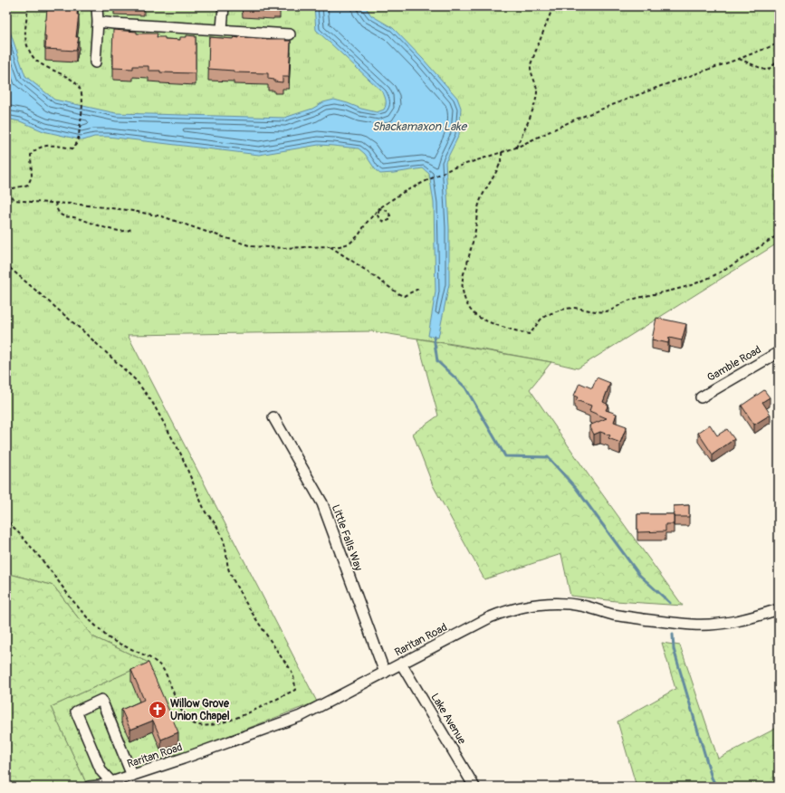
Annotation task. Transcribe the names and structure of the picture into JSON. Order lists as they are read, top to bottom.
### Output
{
  "streets": {
    "street": [
      "Gamble Road",
      "Little Falls Way",
      "Raritan Road",
      "Lake Avenue"
    ]
  },
  "crossings": [
    ["Little Falls Way", "Raritan Road"],
    ["Raritan Road", "Lake Avenue"]
  ],
  "water": ["Shackamaxon Lake"],
  "places": {
    "church": ["Willow Grove Union Chapel"]
  }
}
